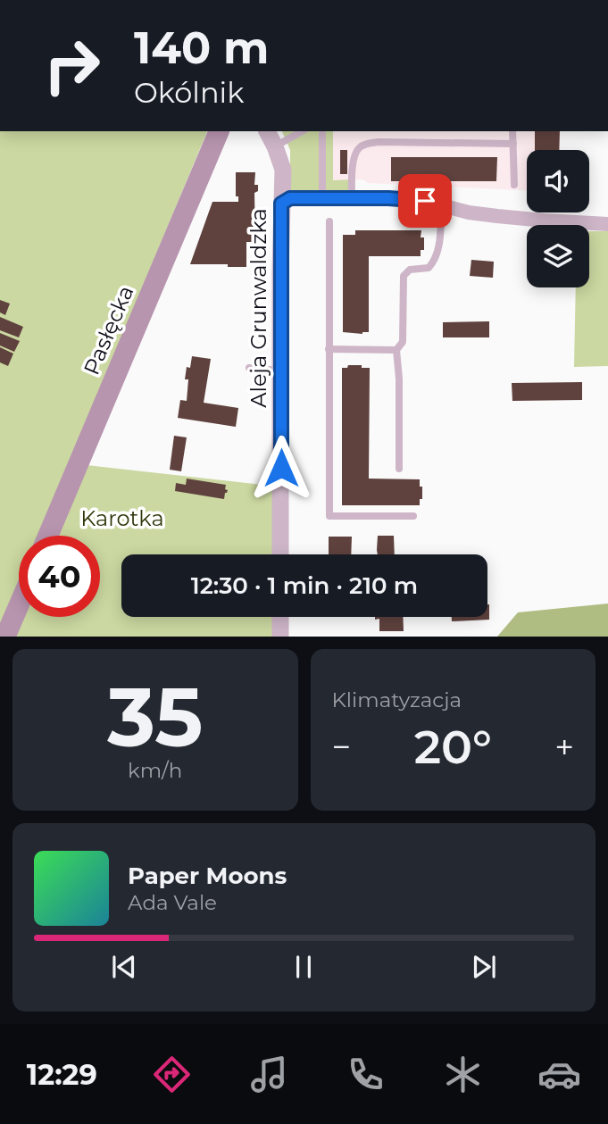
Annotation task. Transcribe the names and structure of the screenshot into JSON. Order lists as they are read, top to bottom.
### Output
{
  "streets": {
    "main road": ["Pasłęcka"],
    "street": ["Aleja Grunwaldzka"]
  },
  "parks": ["Karotka"],
  "page": {
    "turn": ["140 m", "Okólnik"],
    "limit": "40",
    "trip": "12:30 · 1 min · 210 m",
    "tile": [
      ["35", "km/h"],
      "Klimatyzacja"
    ],
    "heat": ["−", "20°", "+"],
    "song": ["Paper Moons", "Ada Vale"],
    "tabs": "12:29"
  }
}
